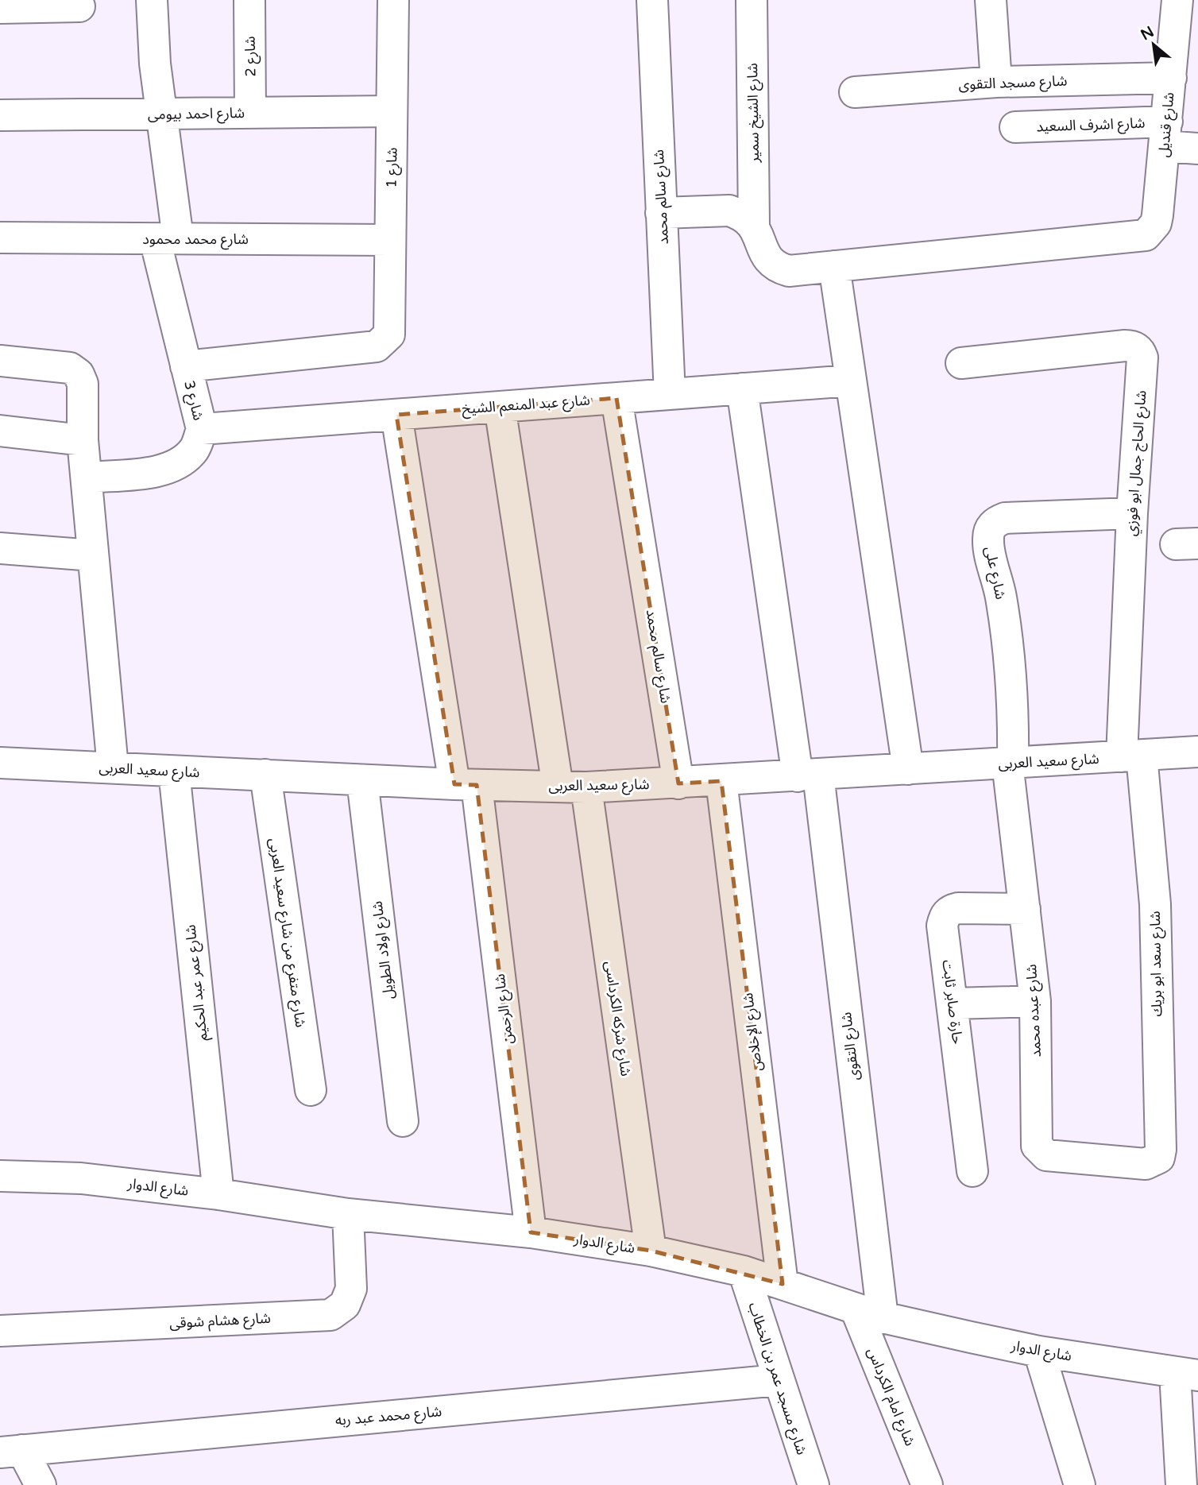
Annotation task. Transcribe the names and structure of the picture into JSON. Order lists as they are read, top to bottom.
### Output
{
  "streets": {
    "street": [
      "شارع 2",
      "شارع مسجد التقوى",
      "شارع الشيخ سمير",
      "شارع احمد بيومى",
      "شارع اشرف السعيد",
      "شارع قنديل",
      "شارع 1",
      "شارع سالم محمد",
      "شارع محمد محمود",
      "شارع 3",
      "شارع عبد المنعم الشيخ",
      "شارع الحاج جمال ابو فوزي",
      "شارع على",
      "شارع سعيد العربى",
      "شارع متفرع من شارع سعيد العربى",
      "شارع اولاد الطويل",
      "شارع سعد ابو بريك",
      "شارع عمر عبد الحكيم",
      "حارة صابر ثابت",
      "شارع الرحمن",
      "شارع عبده محمد",
      "شارع شركه الكرداسى",
      "شارع الإخلاص",
      "شارع التقوى",
      "شارع الدوار",
      "شارع هشام شوقى",
      "شارع مسجد عمر بن الخطاب",
      "شارع امام الكرداس",
      "شارع محمد عبد ربه"
    ]
  },
  "crossings": [
    ["شارع 2", "شارع احمد بيومى"],
    ["شارع مسجد التقوى", "شارع قنديل"],
    ["شارع احمد بيومى", "شارع 1"],
    ["شارع احمد بيومى", "شارع 3"],
    ["شارع اشرف السعيد", "شارع قنديل"],
    ["شارع 1", "شارع محمد محمود"],
    ["شارع 1", "شارع 3"],
    ["شارع سالم محمد", "شارع عبد المنعم الشيخ"],
    ["شارع سالم محمد", "شارع سعيد العربى"],
    ["شارع محمد محمود", "شارع 3"],
    ["شارع 3", "شارع عبد المنعم الشيخ"],
    ["شارع عبد المنعم الشيخ", "شارع الرحمن"],
    ["شارع عبد المنعم الشيخ", "شارع شركه الكرداسى"],
    ["شارع عبد المنعم الشيخ", "شارع التقوى"],
    ["شارع الحاج جمال ابو فوزي", "شارع على"],
    ["شارع الحاج جمال ابو فوزي", "شارع سعيد العربى"],
    ["شارع الحاج جمال ابو فوزي", "شارع سعد ابو بريك"],
    ["شارع على", "شارع سعيد العربى"],
    ["شارع على", "شارع عبده محمد"],
    ["شارع سعيد العربى", "شارع متفرع من شارع سعيد العربى"],
    ["شارع سعيد العربى", "شارع اولاد الطويل"],
    ["شارع سعيد العربى", "شارع سعد ابو بريك"],
    ["شارع سعيد العربى", "شارع عمر عبد الحكيم"],
    ["شارع سعيد العربى", "شارع الرحمن"],
    ["شارع سعيد العربى", "شارع عبده محمد"],
    ["شارع سعيد العربى", "شارع شركه الكرداسى"],
    ["شارع سعيد العربى", "شارع الإخلاص"],
    ["شارع سعيد العربى", "شارع التقوى"],
    ["شارع سعد ابو بريك", "شارع عبده محمد"],
    ["شارع عمر عبد الحكيم", "شارع الدوار"],
    ["حارة صابر ثابت", "شارع عبده محمد"],
    ["شارع الرحمن", "شارع الدوار"],
    ["شارع شركه الكرداسى", "شارع الدوار"],
    ["شارع الإخلاص", "شارع الدوار"],
    ["شارع التقوى", "شارع الدوار"],
    ["شارع التقوى", "شارع امام الكرداس"],
    ["شارع الدوار", "شارع هشام شوقى"],
    ["شارع الدوار", "شارع مسجد عمر بن الخطاب"],
    ["شارع الدوار", "شارع امام الكرداس"],
    ["شارع مسجد عمر بن الخطاب", "شارع محمد عبد ربه"]
  ],
  "north": "top left"
}
